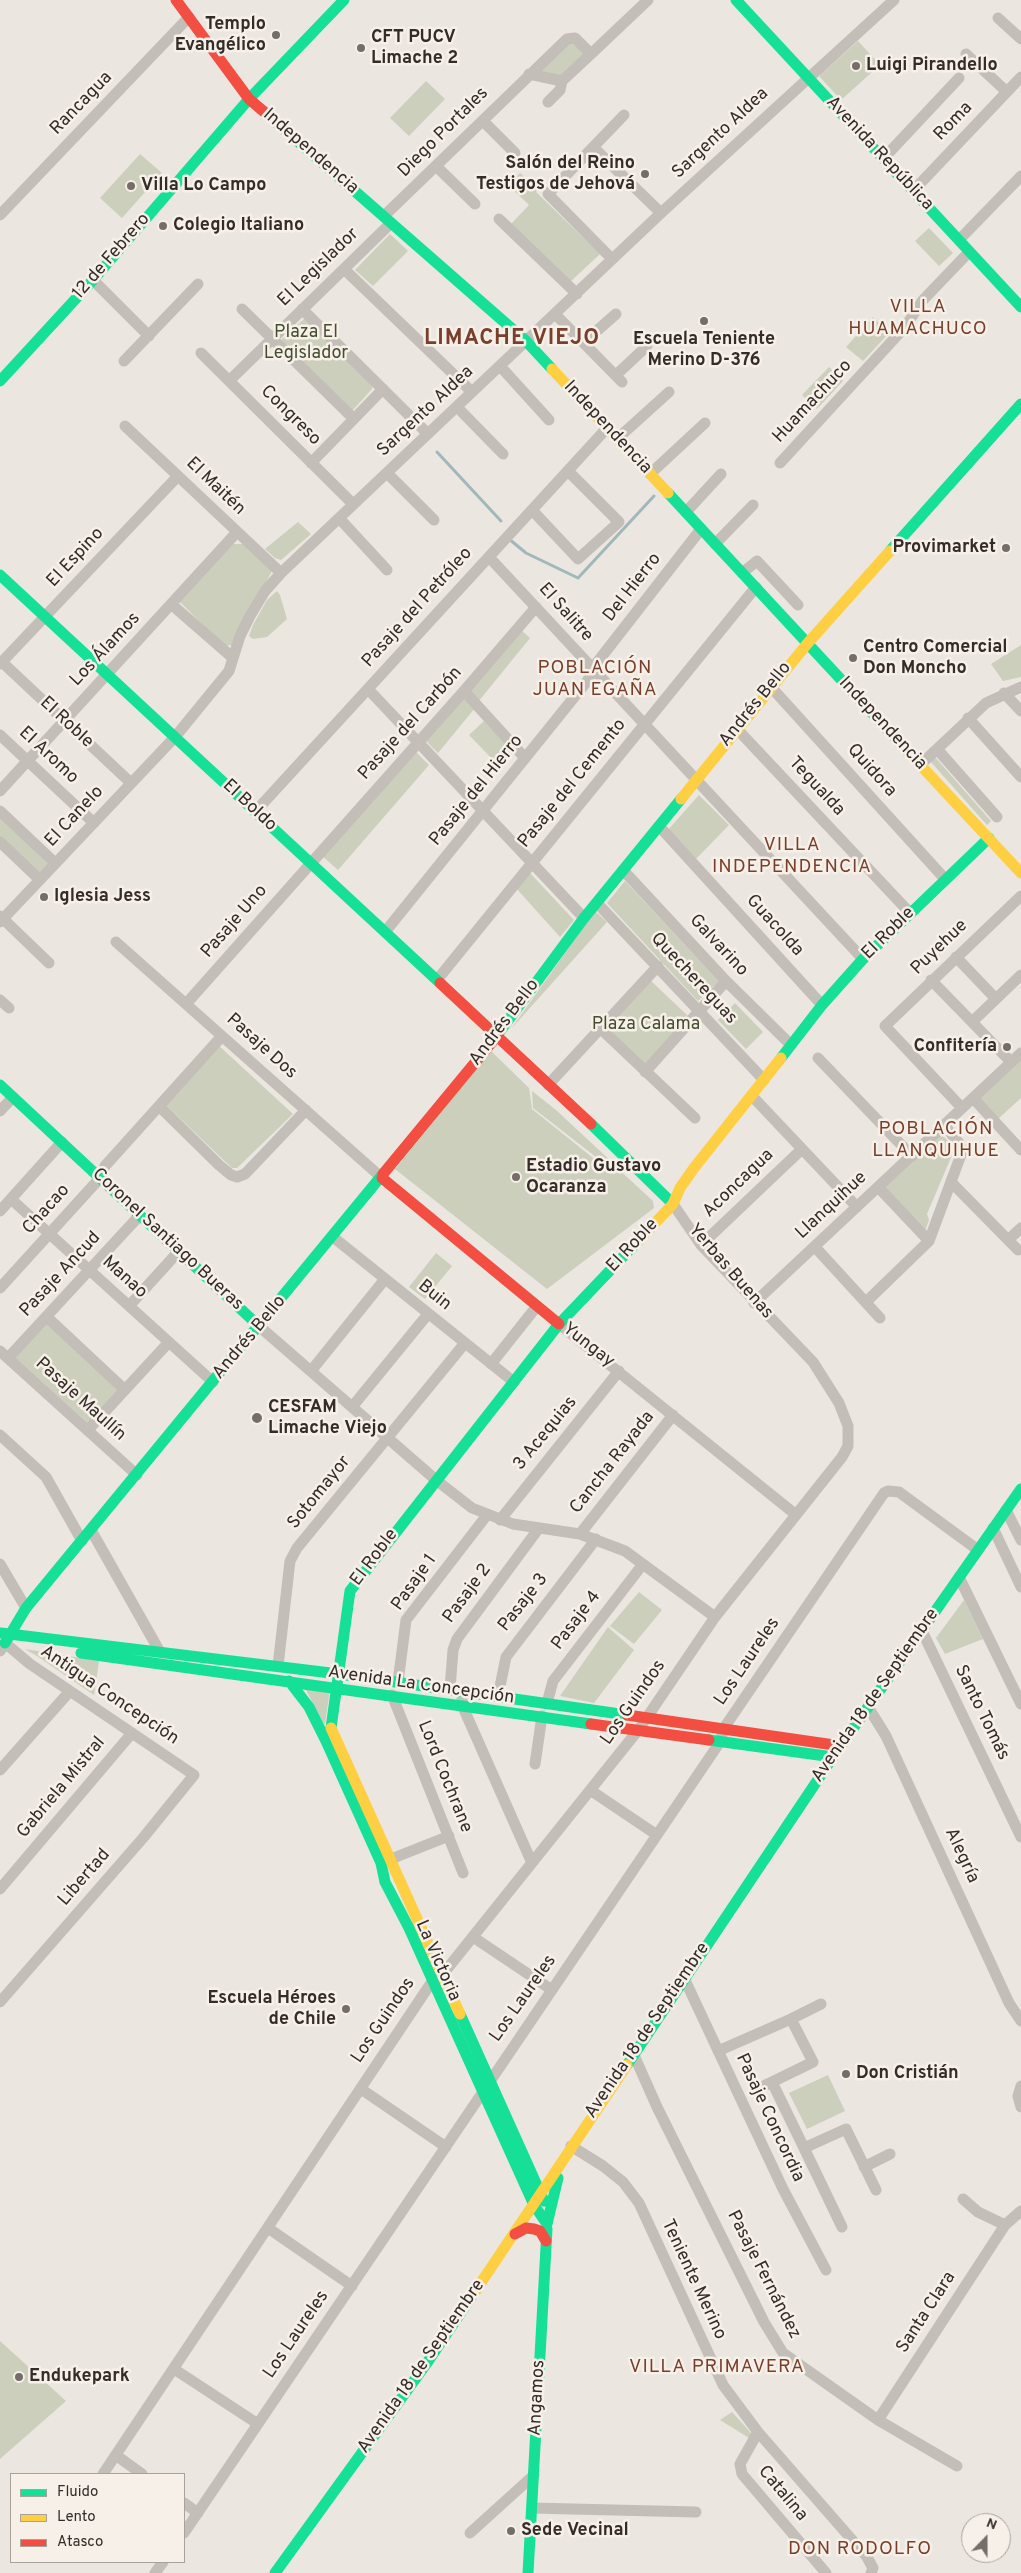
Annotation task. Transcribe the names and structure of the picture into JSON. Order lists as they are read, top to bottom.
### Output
{
  "streets": {
    "street": [
      "Rancagua",
      "Roma",
      "Diego Portales",
      "Sargento Aldea",
      "Independencia",
      "Avenida República",
      "12 de Febrero",
      "El Legislador",
      "Huamachuco",
      "Congreso",
      "El Maitén",
      "El Espino",
      "Del Hierro",
      "Pasaje del Petróleo",
      "El Salitre",
      "Los Álamos",
      "Andrés Bello",
      "El Roble",
      "Pasaje del Carbón",
      "El Aromo",
      "Quidora",
      "Pasaje del Cemento",
      "Tegualda",
      "Pasaje del Hierro",
      "El Boldo",
      "El Canelo",
      "Pasaje Uno",
      "Guacolda",
      "Galvarino",
      "Puyehue",
      "Quechereguas",
      "Pasaje Dos",
      "Aconcagua",
      "Llanquihue",
      "Chacao",
      "Coronel Santiago Bueras",
      "Yerbas Buenas",
      "Pasaje Ancud",
      "Manao",
      "Buin",
      "Yungay",
      "Pasaje Maullín",
      "3 Acequias",
      "Cancha Rayada",
      "Sotomayor",
      "Pasaje 1",
      "Pasaje 2",
      "Pasaje 3",
      "Pasaje 4",
      "Los Laureles",
      "Avenida La Concepción",
      "Antigua Concepción",
      "Avenida 18 de Septiembre",
      "Los Guindos",
      "Santo Tomás",
      "Lord Cochrane",
      "Gabriela Mistral",
      "Alegría",
      "Libertad",
      "La Victoria",
      "Pasaje Concordia",
      "Pasaje Fernández",
      "Teniente Merino",
      "Santa Clara",
      "Angamos",
      "Catalina"
    ]
  },
  "crossings": [
    ["Rancagua", "Independencia"],
    ["Roma", "Avenida República"],
    ["Diego Portales", "Independencia"],
    ["Diego Portales", "El Legislador"],
    ["Sargento Aldea", "Independencia"],
    ["Sargento Aldea", "Avenida República"],
    ["Sargento Aldea", "Congreso"],
    ["Sargento Aldea", "El Maitén"],
    ["Sargento Aldea", "El Boldo"],
    ["Sargento Aldea", "El Canelo"],
    ["Independencia", "12 de Febrero"],
    ["Independencia", "El Legislador"],
    ["Independencia", "Del Hierro"],
    ["Independencia", "Pasaje del Petróleo"],
    ["Independencia", "Andrés Bello"],
    ["Independencia", "El Roble"],
    ["Independencia", "Pasaje del Cemento"],
    ["Avenida República", "Huamachuco"],
    ["El Legislador", "Congreso"],
    ["El Maitén", "El Espino"],
    ["El Maitén", "Los Álamos"],
    ["El Espino", "El Roble"],
    ["El Espino", "El Boldo"],
    ["Del Hierro", "El Salitre"],
    ["Del Hierro", "Pasaje del Hierro"],
    ["Pasaje del Petróleo", "El Salitre"],
    ["Pasaje del Petróleo", "El Boldo"],
    ["El Salitre", "Andrés Bello"],
    ["El Salitre", "El Roble"],
    ["El Salitre", "Pasaje del Carbón"],
    ["El Salitre", "Pasaje del Cemento"],
    ["El Salitre", "Pasaje del Hierro"],
    ["Los Álamos", "El Roble"],
    ["Los Álamos", "El Aromo"],
    ["Los Álamos", "El Boldo"],
    ["Andrés Bello", "Quidora"],
    ["Andrés Bello", "Tegualda"],
    ["Andrés Bello", "El Boldo"],
    ["Andrés Bello", "Guacolda"],
    ["Andrés Bello", "Galvarino"],
    ["Andrés Bello", "Quechereguas"],
    ["Andrés Bello", "Pasaje Dos"],
    ["Andrés Bello", "Coronel Santiago Bueras"],
    ["Andrés Bello", "Yerbas Buenas"],
    ["Andrés Bello", "Manao"],
    ["Andrés Bello", "Buin"],
    ["Andrés Bello", "Yungay"],
    ["Andrés Bello", "Pasaje Maullín"],
    ["Andrés Bello", "Avenida La Concepción"],
    ["Andrés Bello", "Antigua Concepción"],
    ["El Roble", "Quidora"],
    ["El Roble", "Tegualda"],
    ["El Roble", "El Canelo"],
    ["El Roble", "Guacolda"],
    ["El Roble", "Galvarino"],
    ["El Roble", "Quechereguas"],
    ["El Roble", "Coronel Santiago Bueras"],
    ["El Roble", "Yerbas Buenas"],
    ["El Roble", "Buin"],
    ["El Roble", "Yungay"],
    ["El Roble", "Avenida La Concepción"],
    ["Pasaje del Carbón", "El Boldo"],
    ["Pasaje del Carbón", "Pasaje Uno"],
    ["El Aromo", "El Canelo"],
    ["Pasaje del Cemento", "El Boldo"],
    ["Pasaje del Hierro", "El Boldo"],
    ["El Boldo", "El Canelo"],
    ["El Boldo", "Pasaje Uno"],
    ["El Boldo", "Yerbas Buenas"],
    ["Pasaje Uno", "Pasaje Dos"],
    ["Puyehue", "Llanquihue"],
    ["Pasaje Dos", "Yungay"],
    ["Aconcagua", "Yerbas Buenas"],
    ["Llanquihue", "Yerbas Buenas"],
    ["Chacao", "Coronel Santiago Bueras"],
    ["Chacao", "Manao"],
    ["Coronel Santiago Bueras", "Pasaje Ancud"],
    ["Coronel Santiago Bueras", "3 Acequias"],
    ["Coronel Santiago Bueras", "Cancha Rayada"],
    ["Coronel Santiago Bueras", "Sotomayor"],
    ["Coronel Santiago Bueras", "Pasaje 1"],
    ["Coronel Santiago Bueras", "Pasaje 2"],
    ["Coronel Santiago Bueras", "Pasaje 3"],
    ["Coronel Santiago Bueras", "Pasaje 4"],
    ["Coronel Santiago Bueras", "Los Guindos"],
    ["Yerbas Buenas", "Yungay"],
    ["Yerbas Buenas", "Los Guindos"],
    ["Pasaje Ancud", "Manao"],
    ["Pasaje Ancud", "Pasaje Maullín"],
    ["Buin", "Sotomayor"],
    ["Yungay", "3 Acequias"],
    ["Yungay", "Cancha Rayada"],
    ["Yungay", "Los Guindos"],
    ["Sotomayor", "Avenida La Concepción"],
    ["Pasaje 1", "Avenida La Concepción"],
    ["Pasaje 2", "Avenida La Concepción"],
    ["Pasaje 3", "Avenida La Concepción"],
    ["Pasaje 4", "Avenida La Concepción"],
    ["Los Laureles", "Avenida La Concepción"],
    ["Los Laureles", "Avenida 18 de Septiembre"],
    ["Los Laureles", "La Victoria"],
    ["Avenida La Concepción", "Antigua Concepción"],
    ["Avenida La Concepción", "Avenida 18 de Septiembre"],
    ["Avenida La Concepción", "Los Guindos"],
    ["Avenida La Concepción", "Lord Cochrane"],
    ["Avenida La Concepción", "La Victoria"],
    ["Antigua Concepción", "Gabriela Mistral"],
    ["Antigua Concepción", "Libertad"],
    ["Avenida 18 de Septiembre", "Santo Tomás"],
    ["Avenida 18 de Septiembre", "Alegría"],
    ["Avenida 18 de Septiembre", "La Victoria"],
    ["Avenida 18 de Septiembre", "Pasaje Concordia"],
    ["Avenida 18 de Septiembre", "Pasaje Fernández"],
    ["Avenida 18 de Septiembre", "Teniente Merino"],
    ["Avenida 18 de Septiembre", "Angamos"],
    ["Los Guindos", "La Victoria"],
    ["La Victoria", "Angamos"],
    ["Pasaje Fernández", "Santa Clara"],
    ["Teniente Merino", "Catalina"]
  ],
  "districts": [
    "VILLA HUAMACHUCO",
    "LIMACHE VIEJO",
    "POBLACIÓN JUAN EGAÑA",
    "VILLA INDEPENDENCIA",
    "POBLACIÓN LLANQUIHUE",
    "VILLA PRIMAVERA",
    "DON RODOLFO"
  ],
  "parks": ["Plaza El Legislador", "Plaza Calama"],
  "places": [
    "Templo Evangélico",
    "CFT PUCV Limache 2",
    "Luigi Pirandello",
    "Salón del Reino Testigos de Jehová",
    "Villa Lo Campo",
    "Colegio Italiano",
    "Escuela Teniente Merino D-376",
    "Provimarket",
    "Centro Comercial Don Moncho",
    "Iglesia Jess",
    "Confitería",
    "Estadio Gustavo Ocaranza",
    "CESFAM Limache Viejo",
    "Escuela Héroes de Chile",
    "Don Cristián",
    "Endukepark",
    "Sede Vecinal"
  ],
  "legend": ["Fluido", "Lento", "Atasco"],
  "north": "top"
}
